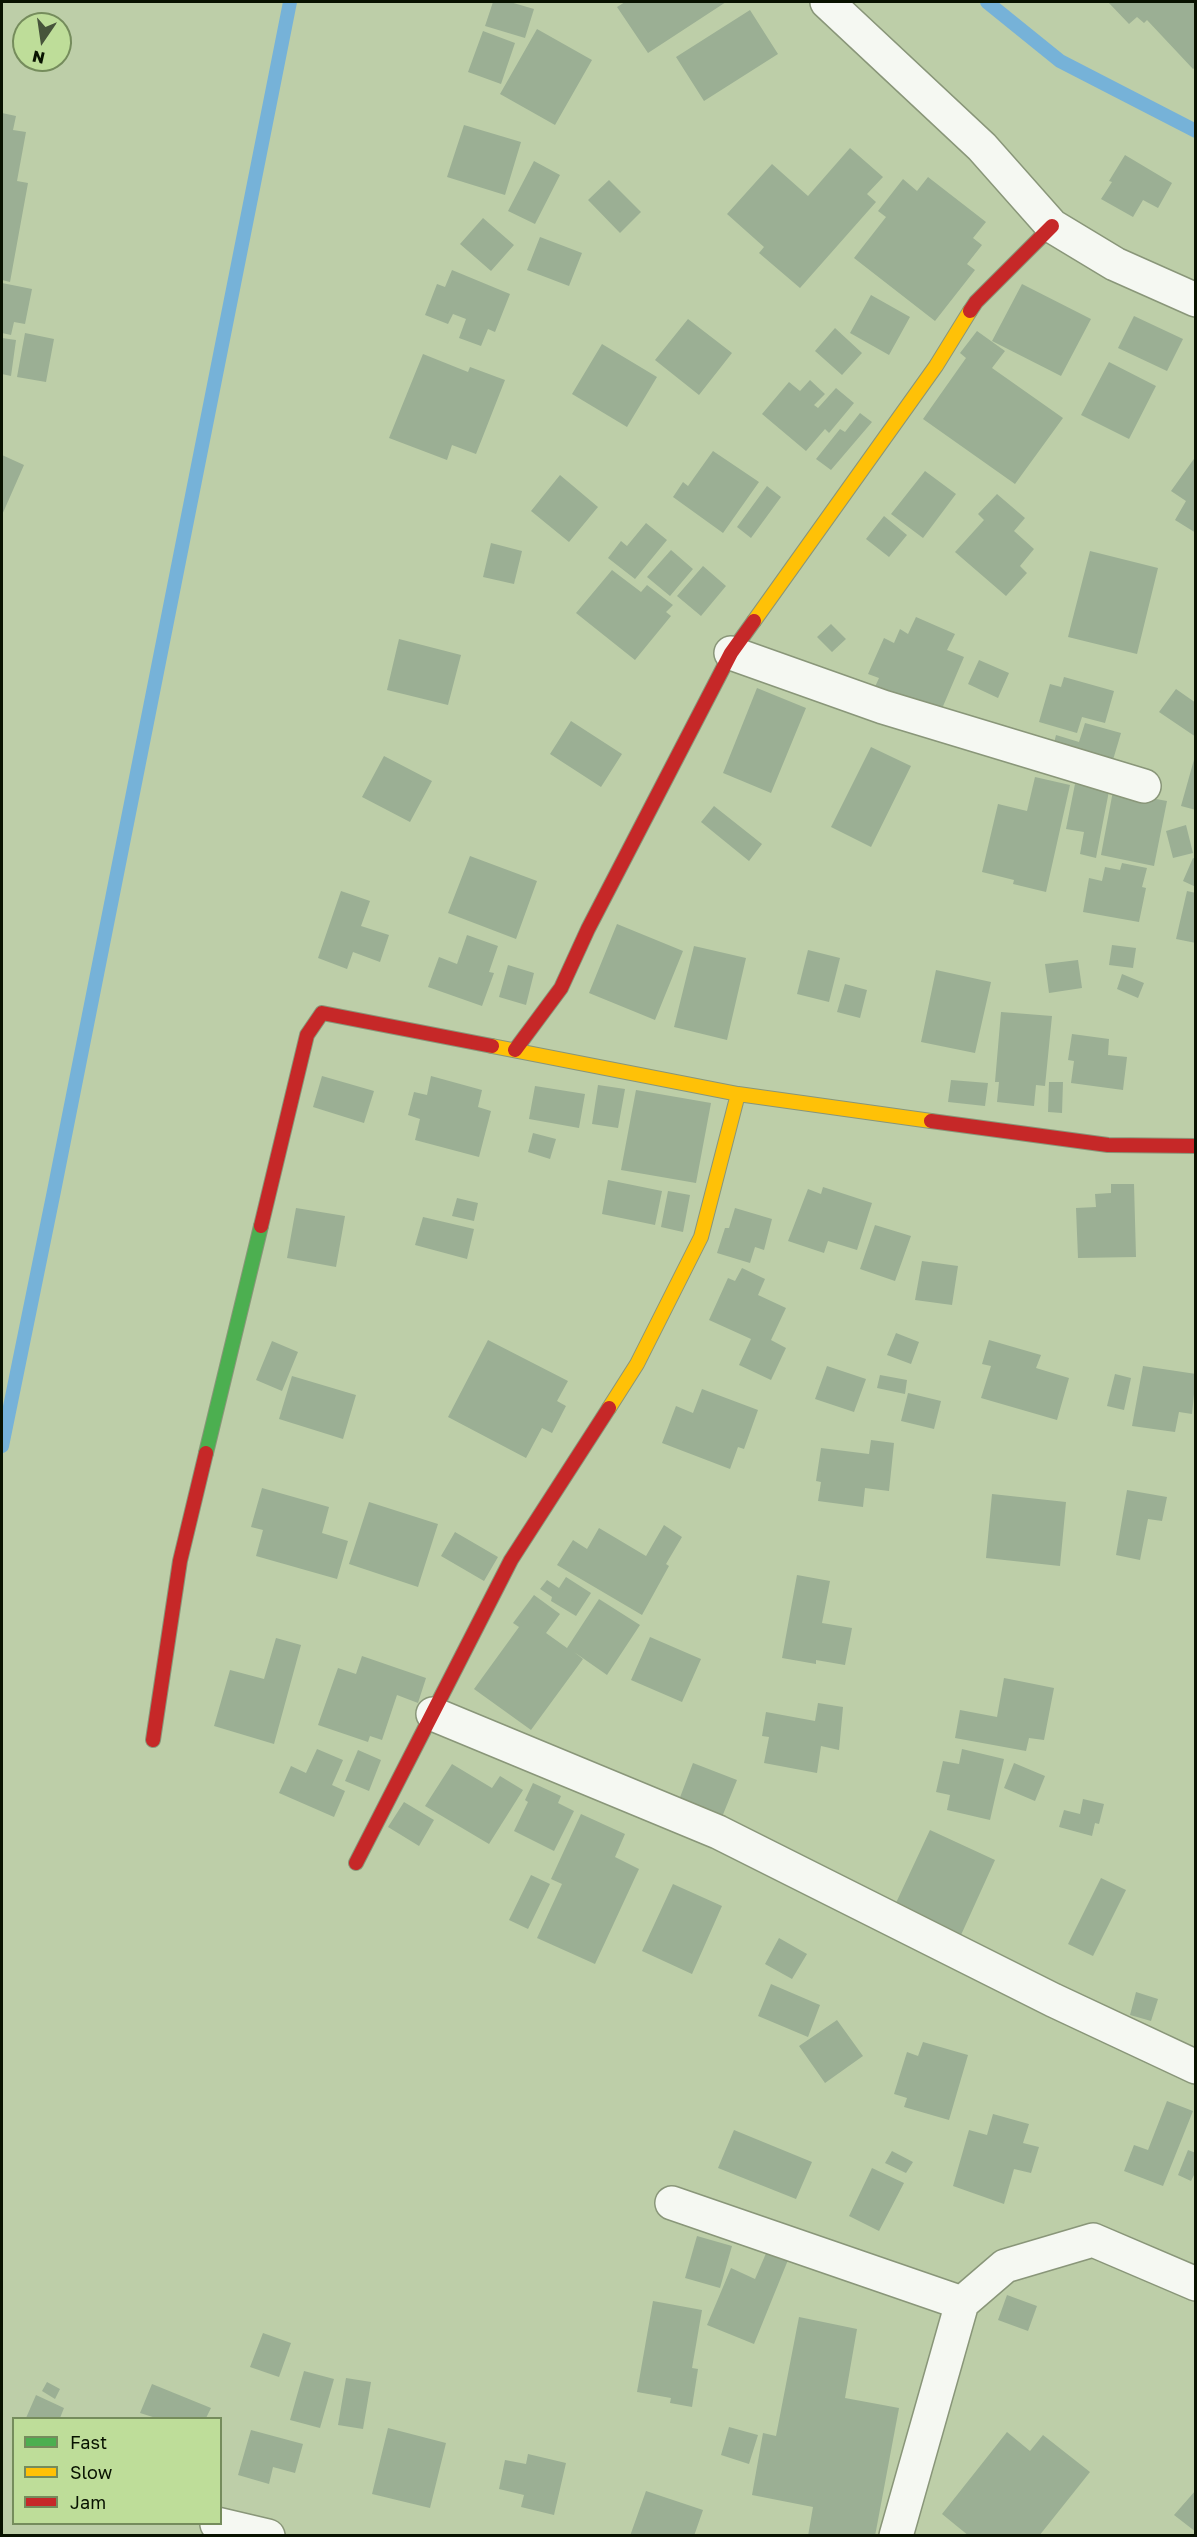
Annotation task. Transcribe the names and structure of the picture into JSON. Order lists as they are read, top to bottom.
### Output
{
  "legend": ["Fast", "Slow", "Jam"],
  "north": "bottom"
}
